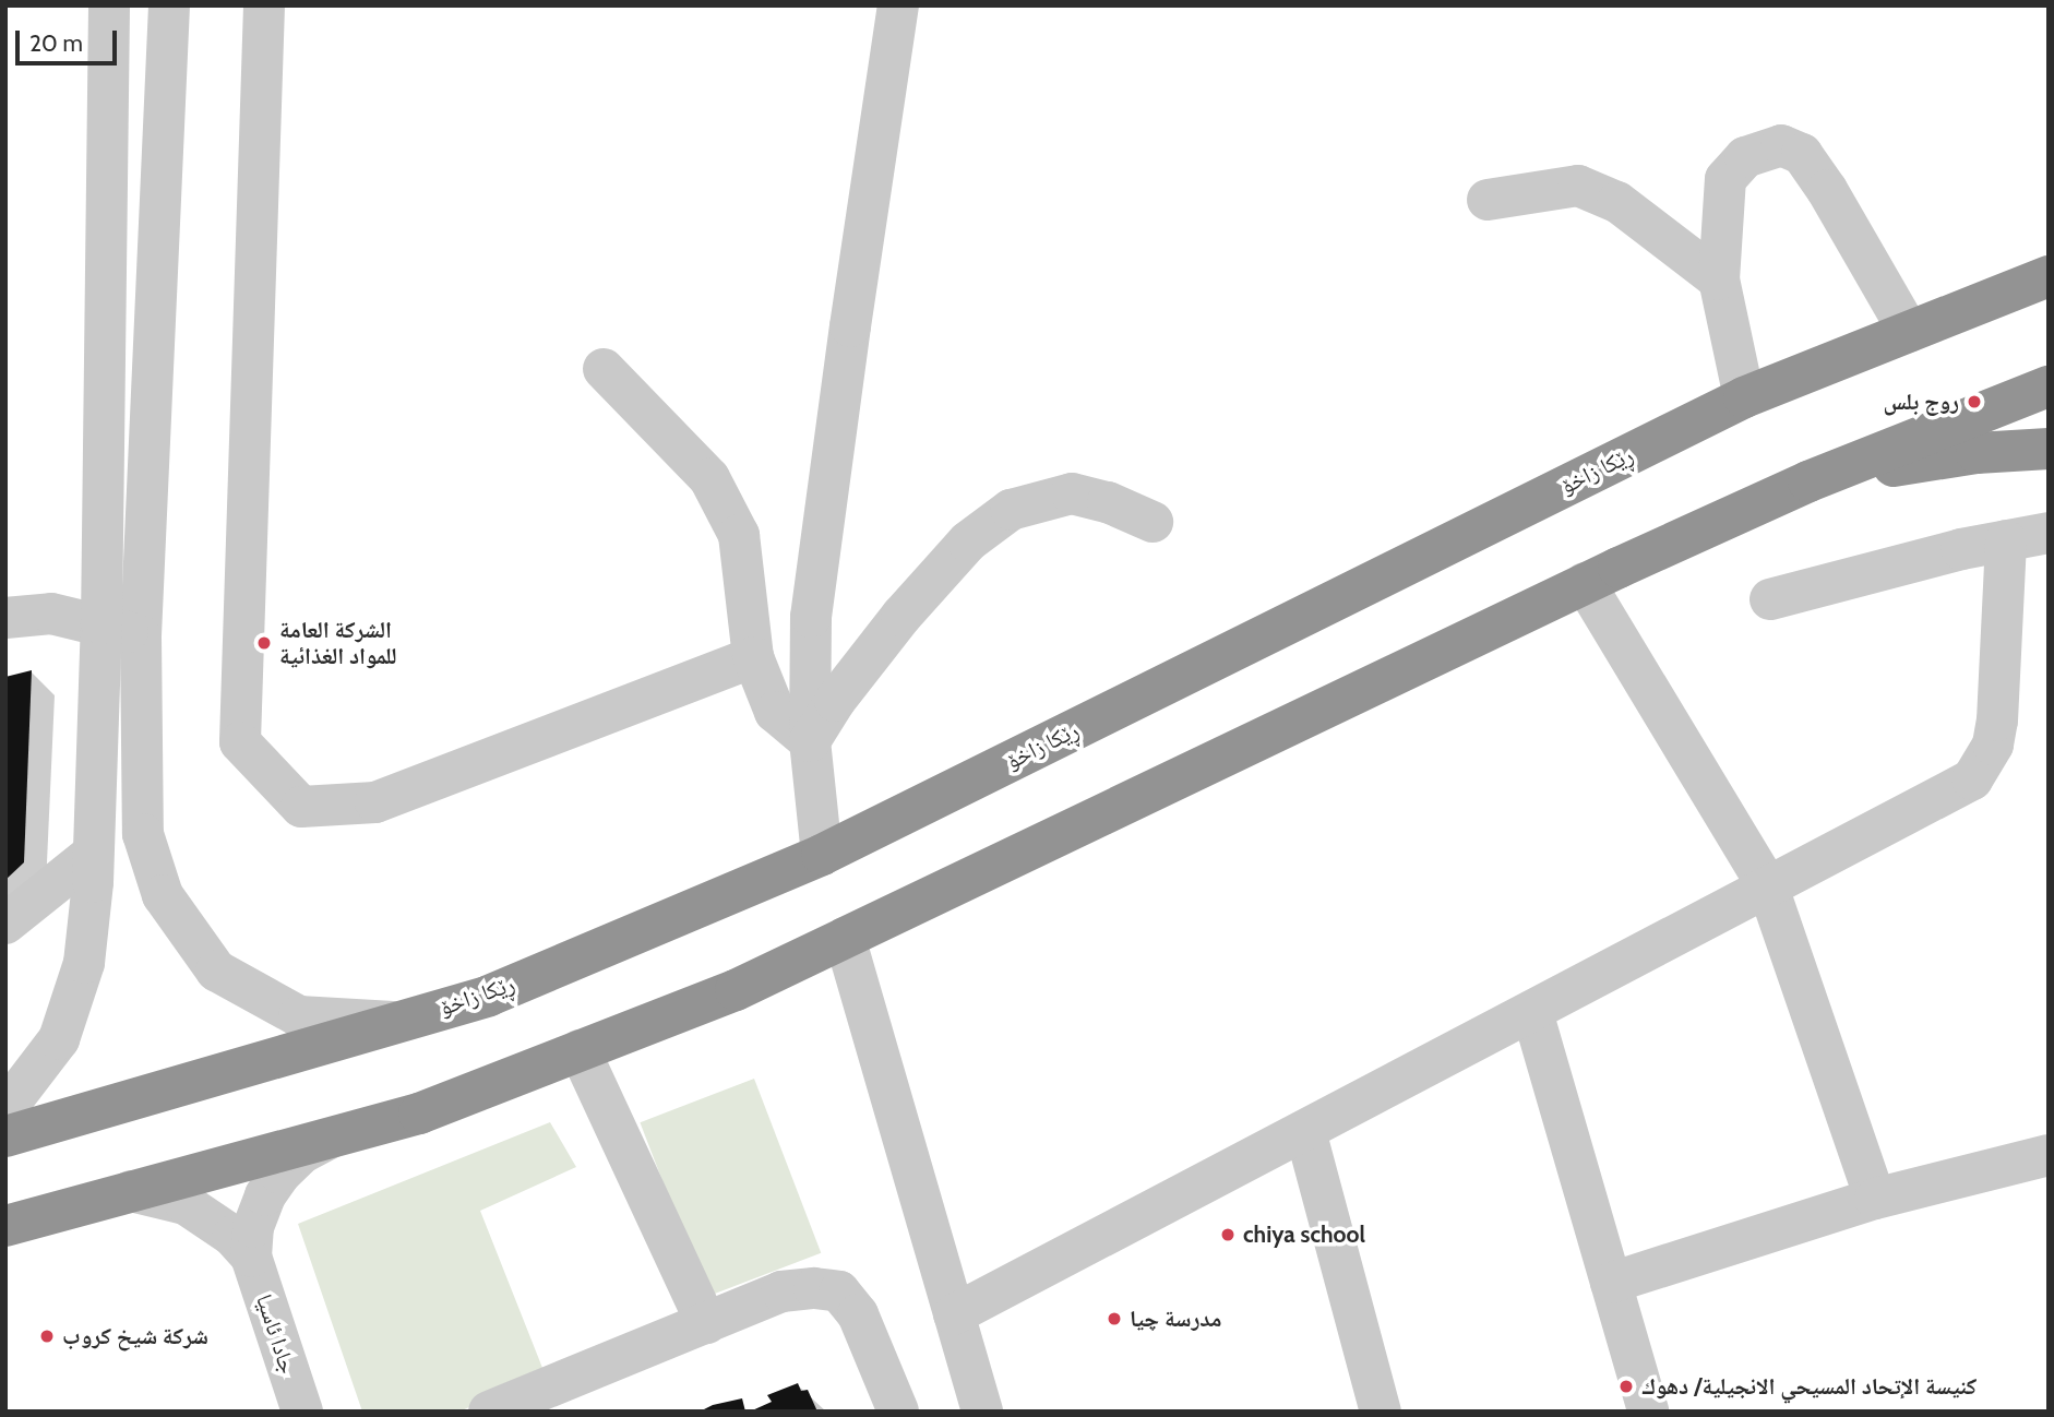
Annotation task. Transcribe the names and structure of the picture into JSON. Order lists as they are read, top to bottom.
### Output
{
  "streets": {
    "highway": ["ڕێکا زاخۆ"],
    "street": ["جادا ئاسيا"]
  },
  "places": [
    "روج بلس",
    "الشركة العامة للمواد الغذائية",
    "chiya school",
    "مدرسة چيا",
    "شركة شيخ كروب",
    "كنيسة الإتحاد المسيحي الانجيلية/ دهوك"
  ],
  "scale_bar": "20 m"
}
